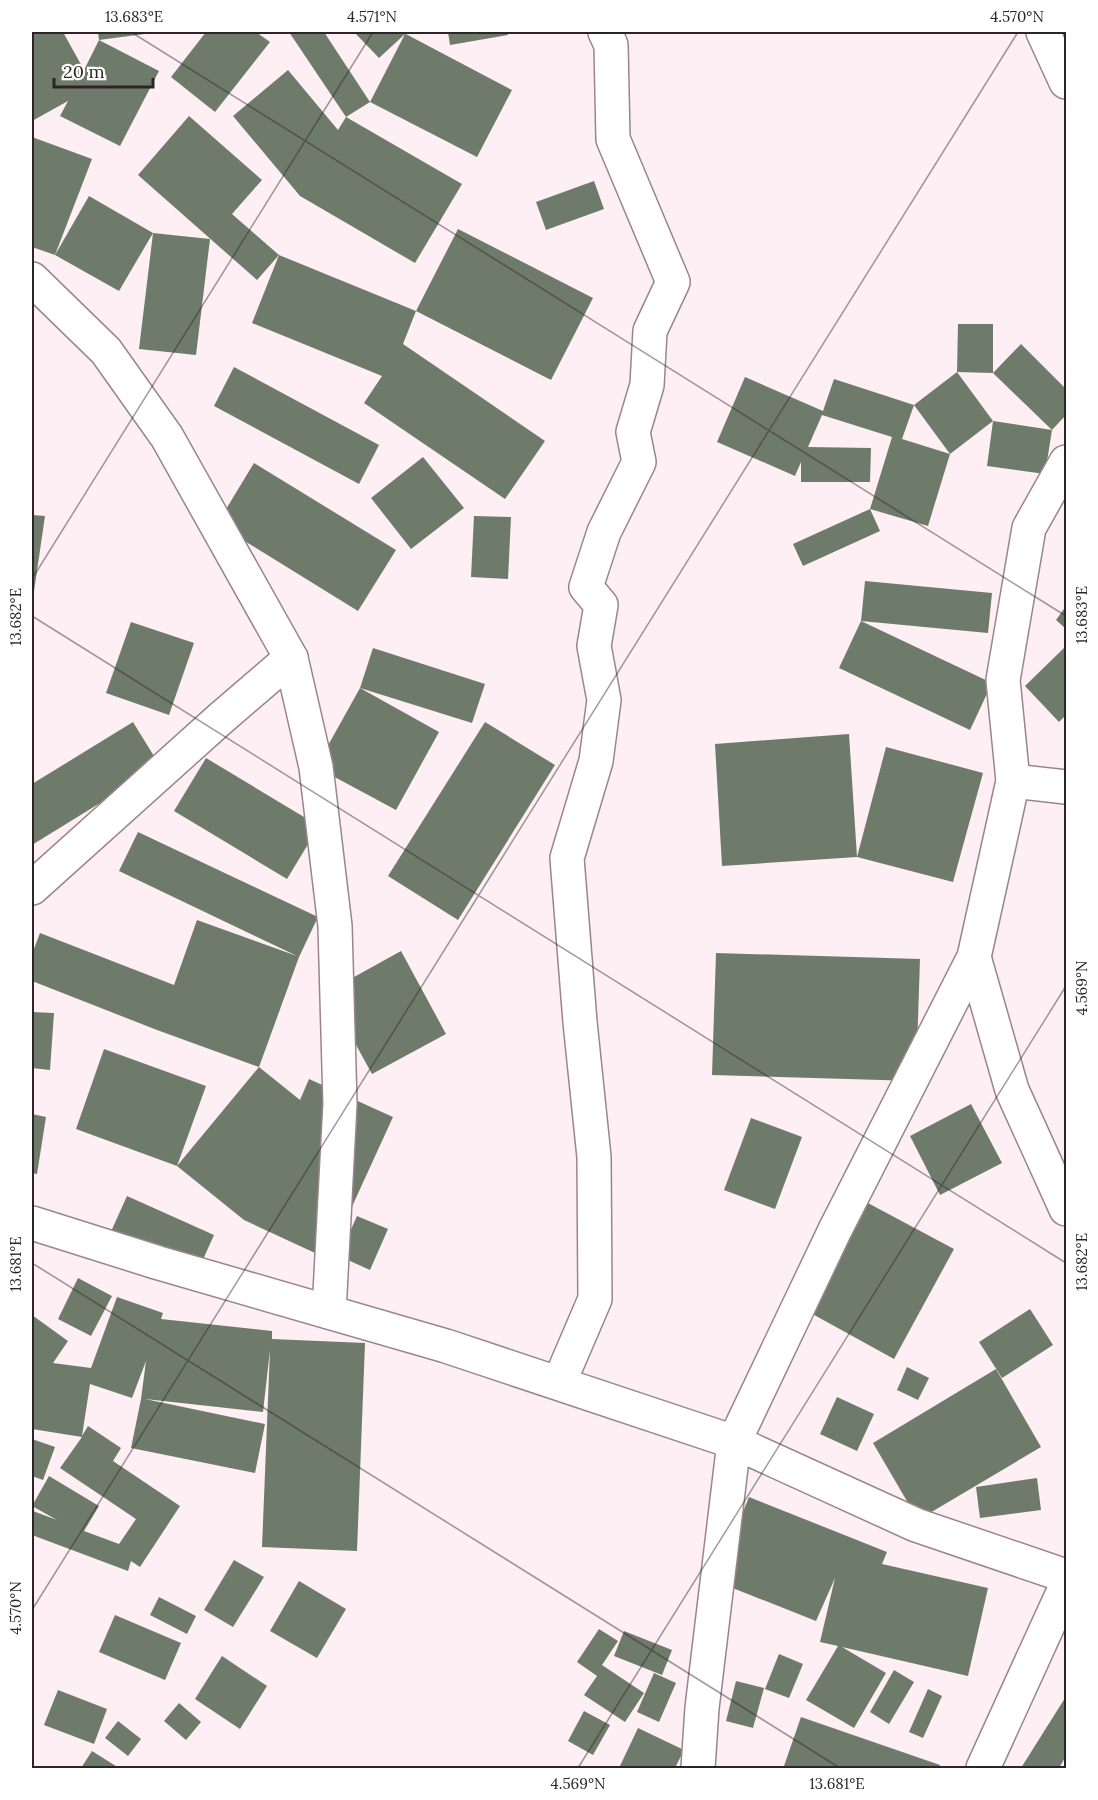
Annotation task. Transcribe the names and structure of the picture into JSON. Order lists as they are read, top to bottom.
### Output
{
  "scale_bar": "20 m",
  "coordinates": [
    "13.683°E",
    "4.571°N",
    "4.570°N",
    "13.682°E",
    "4.569°N",
    "13.681°E"
  ]
}
